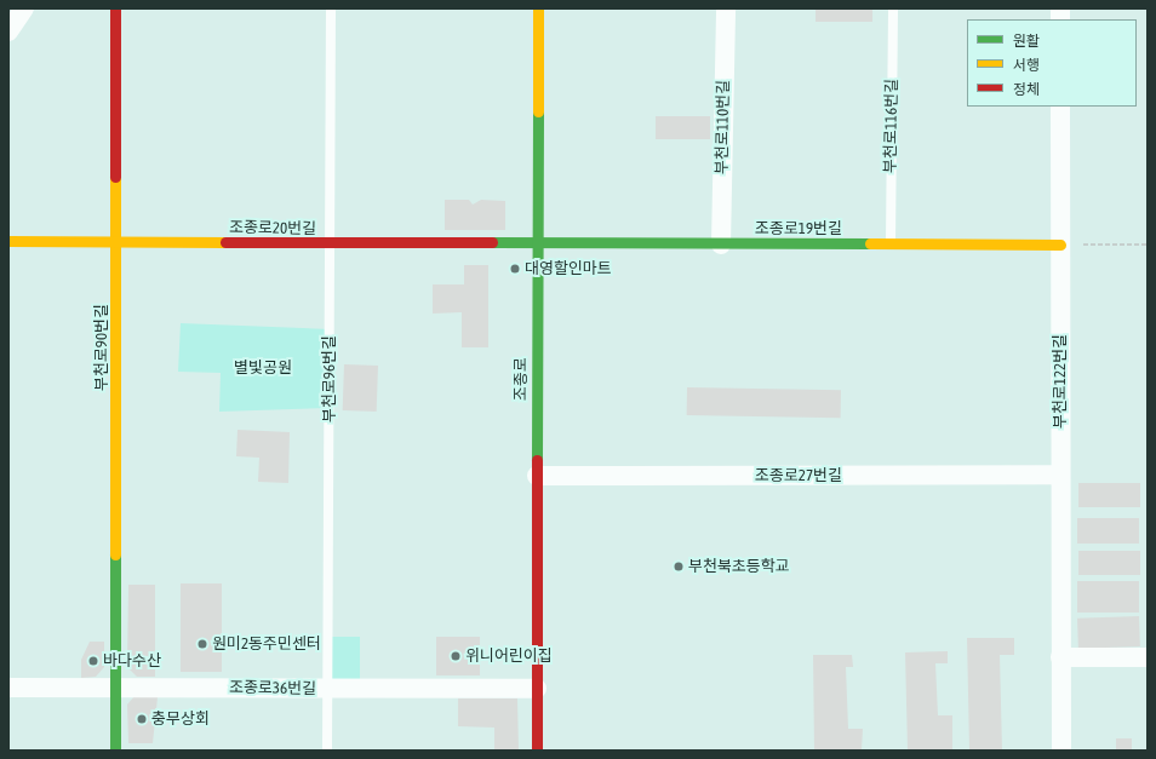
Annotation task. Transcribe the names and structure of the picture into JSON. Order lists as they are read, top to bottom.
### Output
{
  "streets": {
    "street": [
      "부천로110번길",
      "조종로20번길",
      "조종로19번길",
      "부천로90번길",
      "조종로",
      "부천로122번길",
      "조종로27번길",
      "조종로36번길"
    ],
    "lane": ["부천로116번길", "부천로96번길"]
  },
  "crossings": [
    ["부천로116번길", "조종로19번길"],
    ["부천로110번길", "조종로19번길"],
    ["조종로20번길", "조종로19번길"],
    ["조종로20번길", "부천로90번길"],
    ["조종로20번길", "부천로96번길"],
    ["조종로20번길", "조종로"],
    ["조종로19번길", "조종로"],
    ["조종로19번길", "부천로122번길"],
    ["부천로90번길", "조종로36번길"],
    ["부천로96번길", "조종로36번길"],
    ["조종로", "조종로27번길"],
    ["조종로", "조종로36번길"],
    ["부천로122번길", "조종로27번길"]
  ],
  "parks": ["별빛공원"],
  "places": [
    "대영할인마트",
    "부천북초등학교",
    "원미2동주민센터",
    "위니어린이집",
    "바다수산",
    "충무상회"
  ],
  "legend": ["원활", "서행", "정체"]
}
